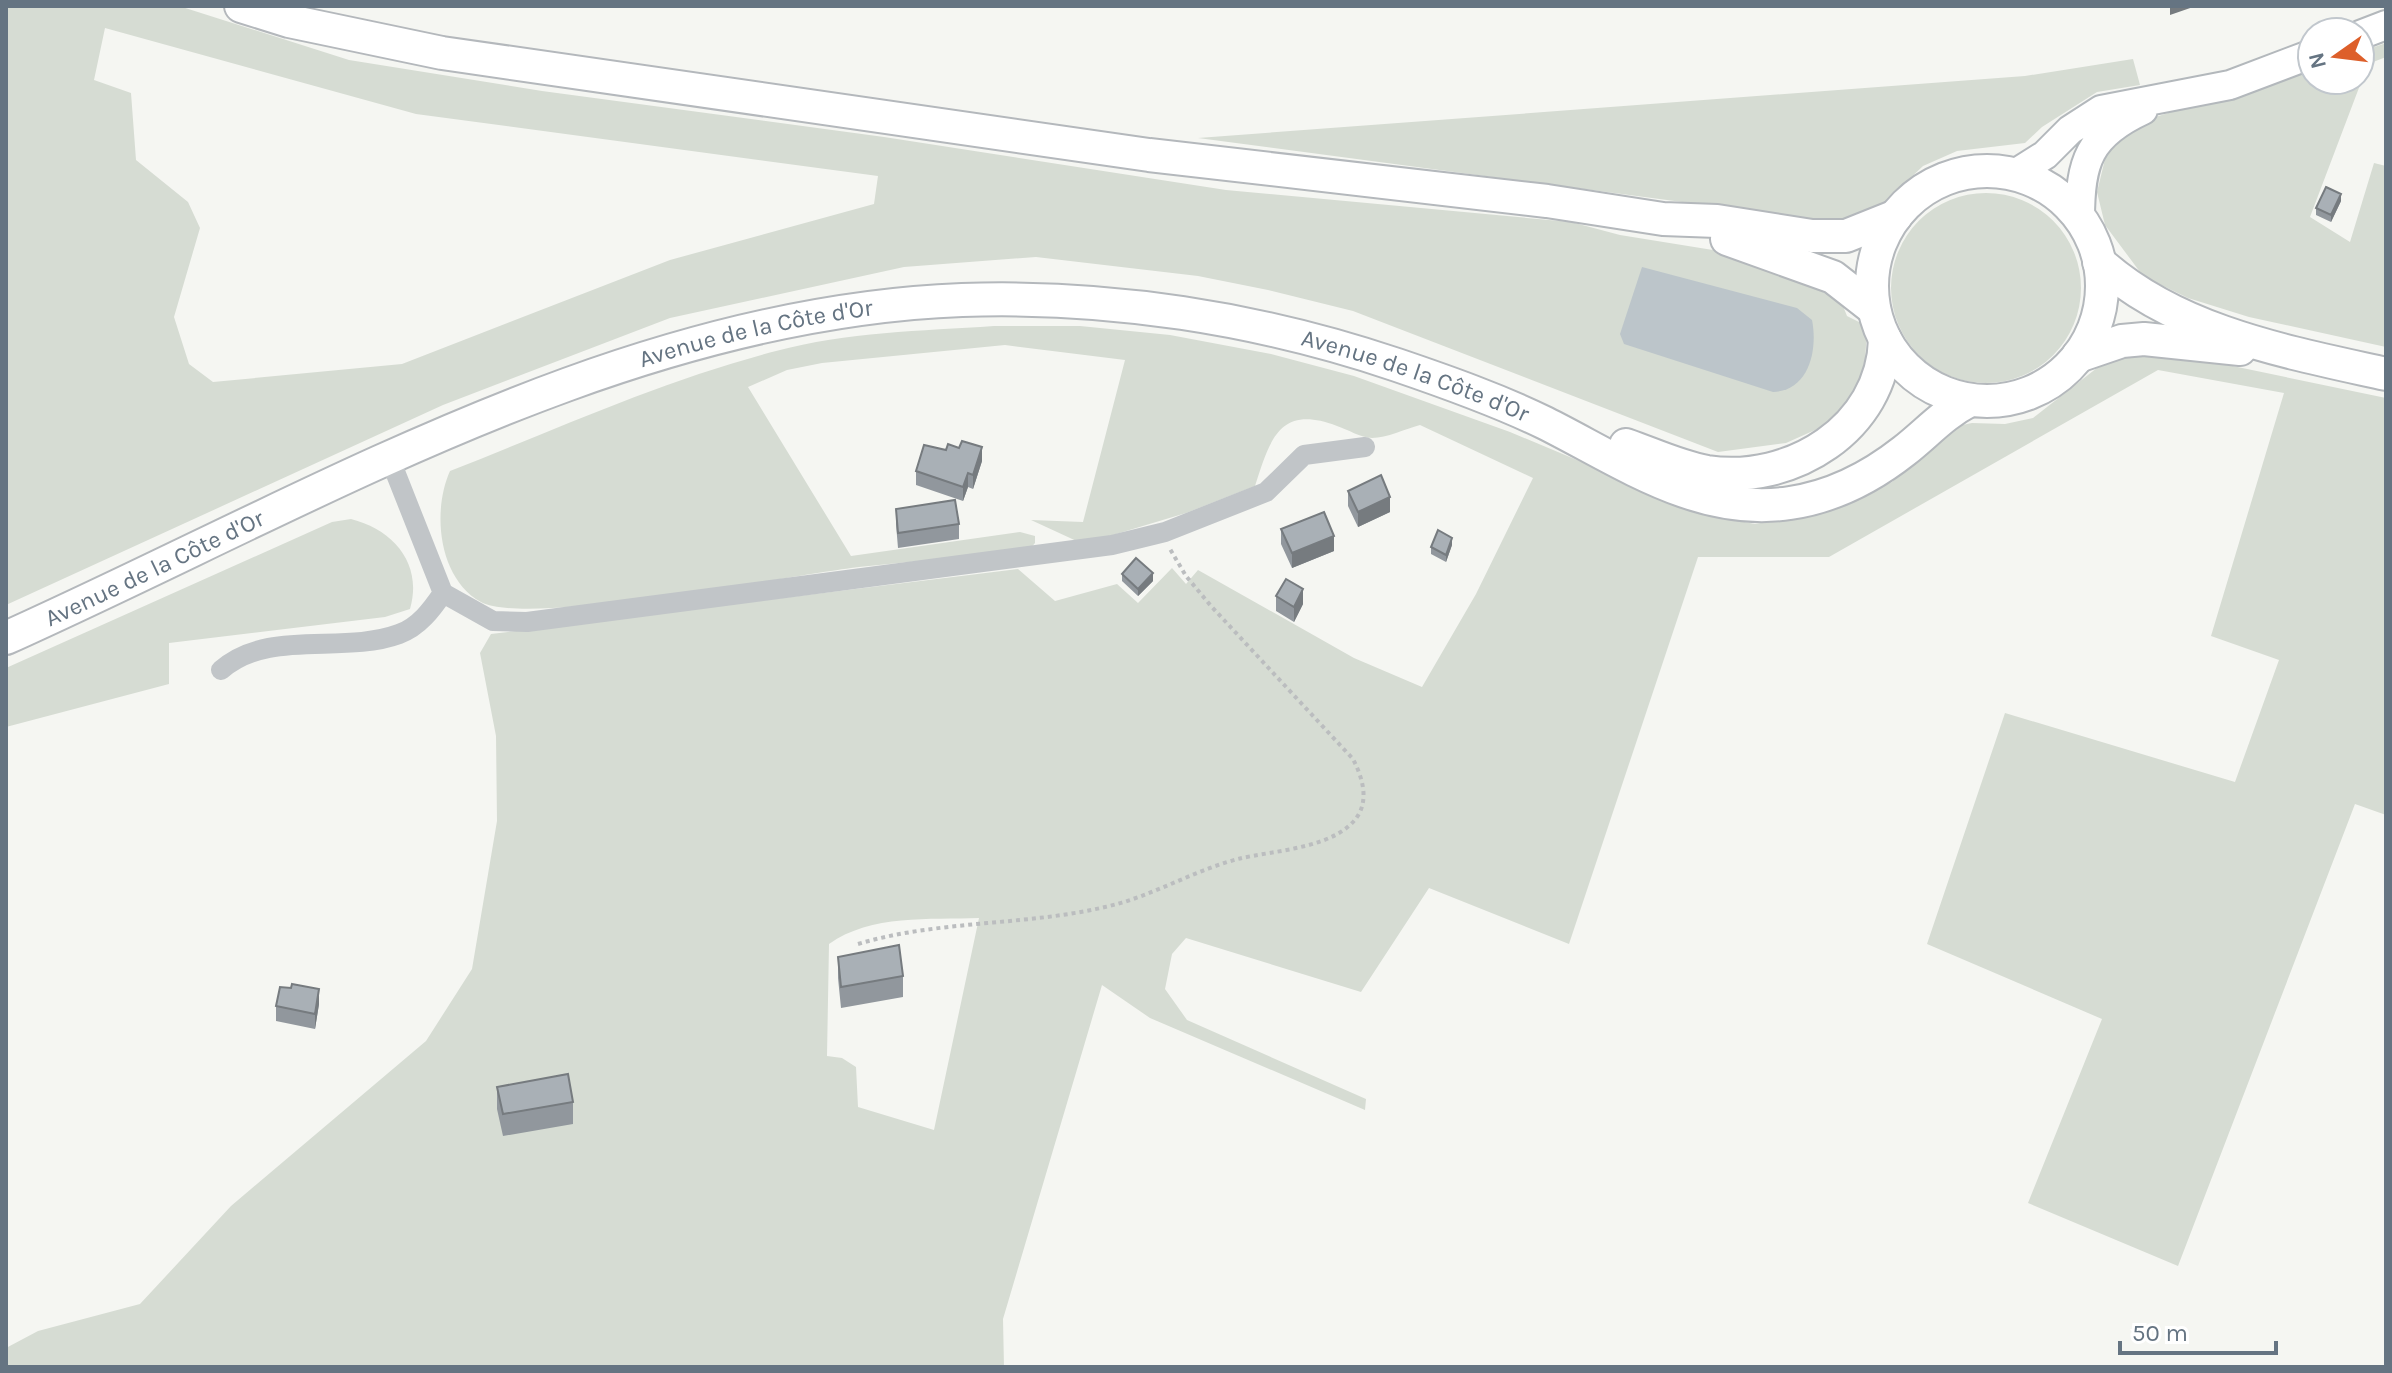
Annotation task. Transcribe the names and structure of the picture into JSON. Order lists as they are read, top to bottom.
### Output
{
  "streets": {
    "main road": ["Avenue de la Côte d'Or"]
  },
  "scale_bar": "50 m",
  "north": "left"
}
